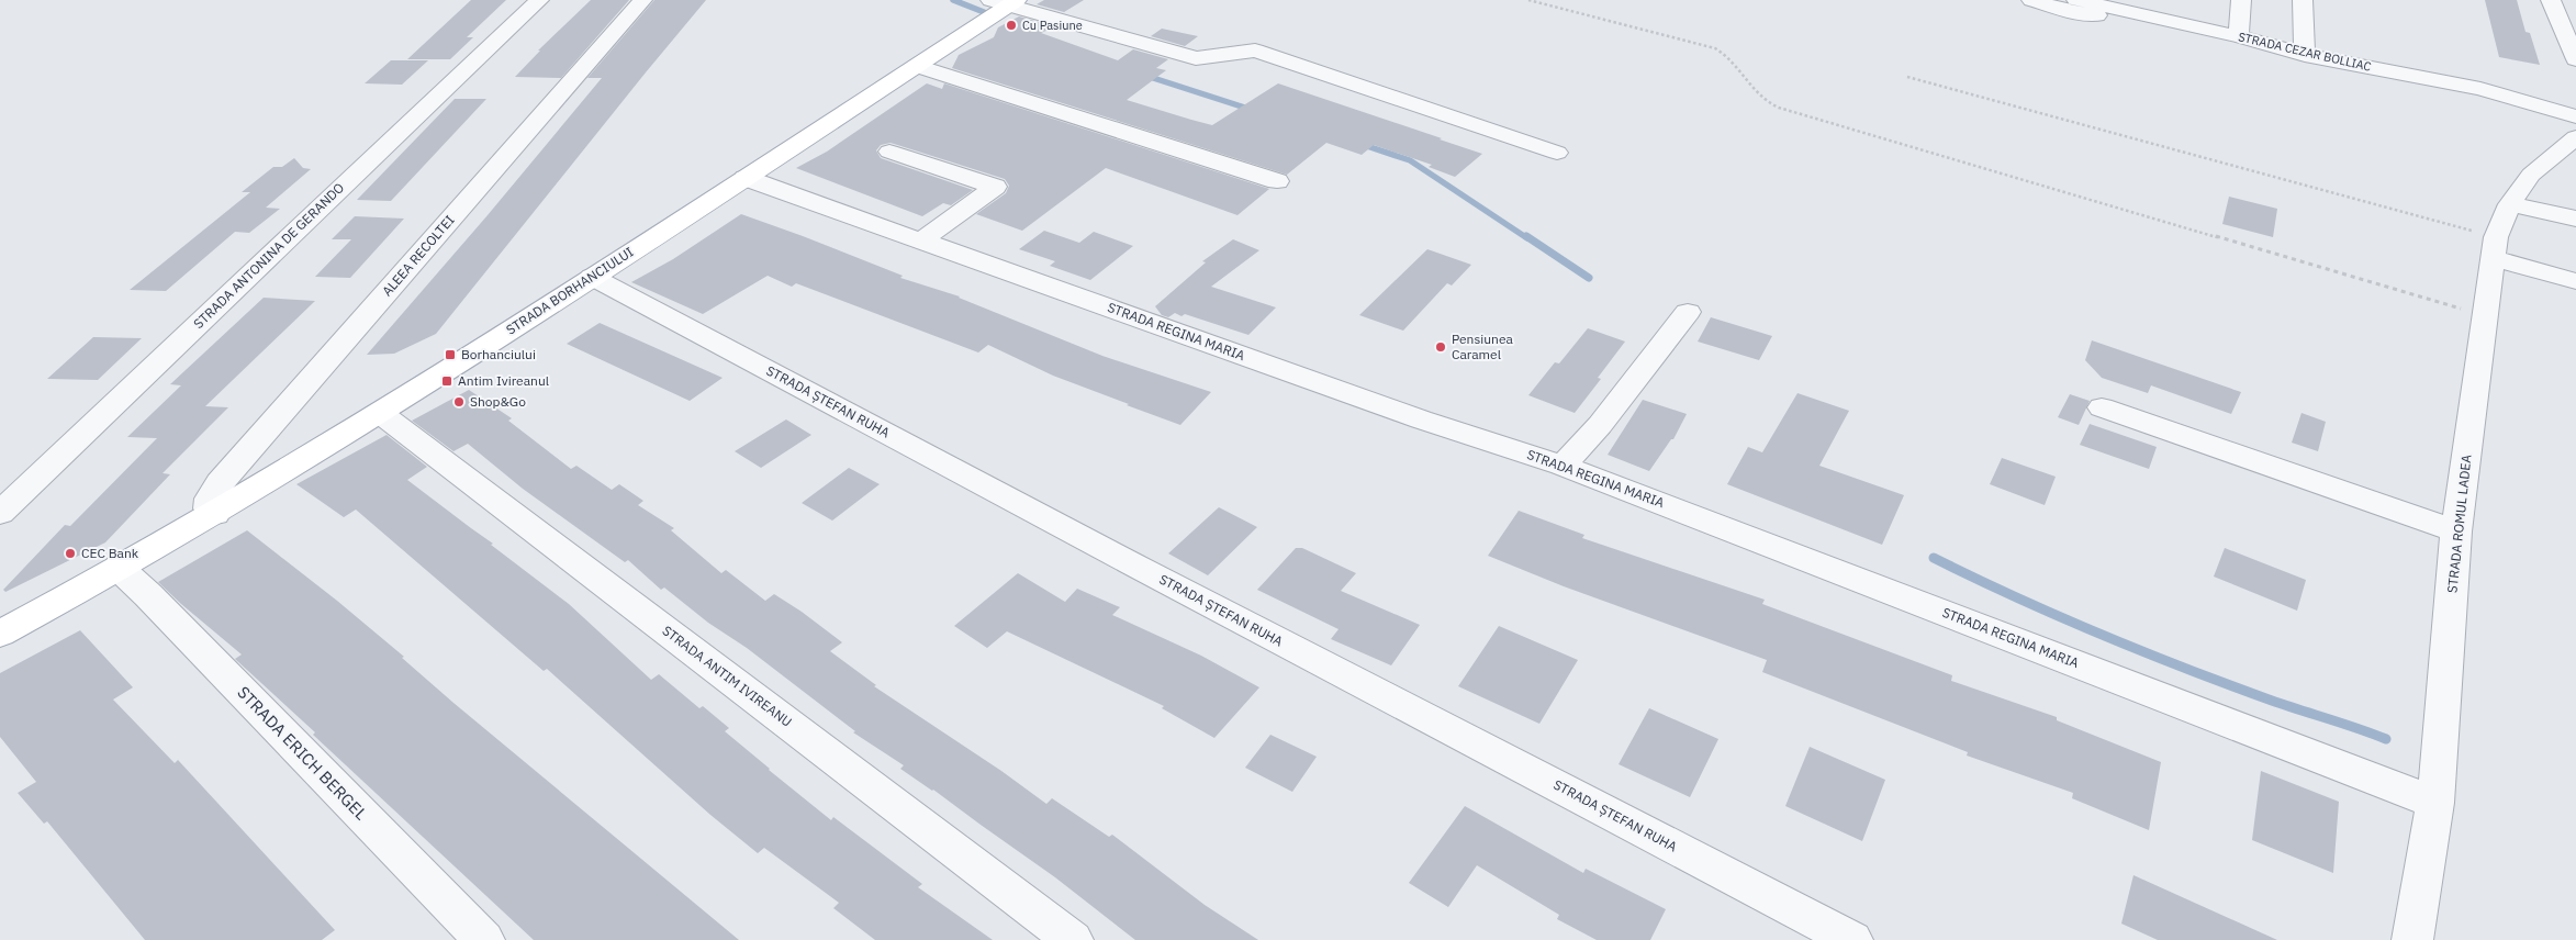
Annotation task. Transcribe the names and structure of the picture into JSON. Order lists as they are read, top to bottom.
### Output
{
  "streets": {
    "main road": ["STRADA BORHANCIULUI"],
    "street": [
      "STRADA CEZAR BOLLIAC",
      "STRADA ANTONINA DE GERANDO",
      "ALEEA RECOLTEI",
      "STRADA REGINA MARIA",
      "STRADA ȘTEFAN RUHA",
      "STRADA ROMUL LADEA",
      "STRADA ANTIM IVIREANU",
      "STRADA ERICH BERGEL"
    ]
  },
  "crossings": [
    ["ALEEA RECOLTEI", "STRADA BORHANCIULUI"],
    ["STRADA BORHANCIULUI", "STRADA REGINA MARIA"],
    ["STRADA BORHANCIULUI", "STRADA ȘTEFAN RUHA"],
    ["STRADA BORHANCIULUI", "STRADA ANTIM IVIREANU"],
    ["STRADA BORHANCIULUI", "STRADA ERICH BERGEL"],
    ["STRADA REGINA MARIA", "STRADA ROMUL LADEA"]
  ],
  "places": {
    "other": [
      "Cu Pasiune",
      "Pensiunea Caramel",
      "Shop&Go",
      "CEC Bank"
    ],
    "transit": ["Borhanciului", "Antim Ivireanul"]
  }
}
